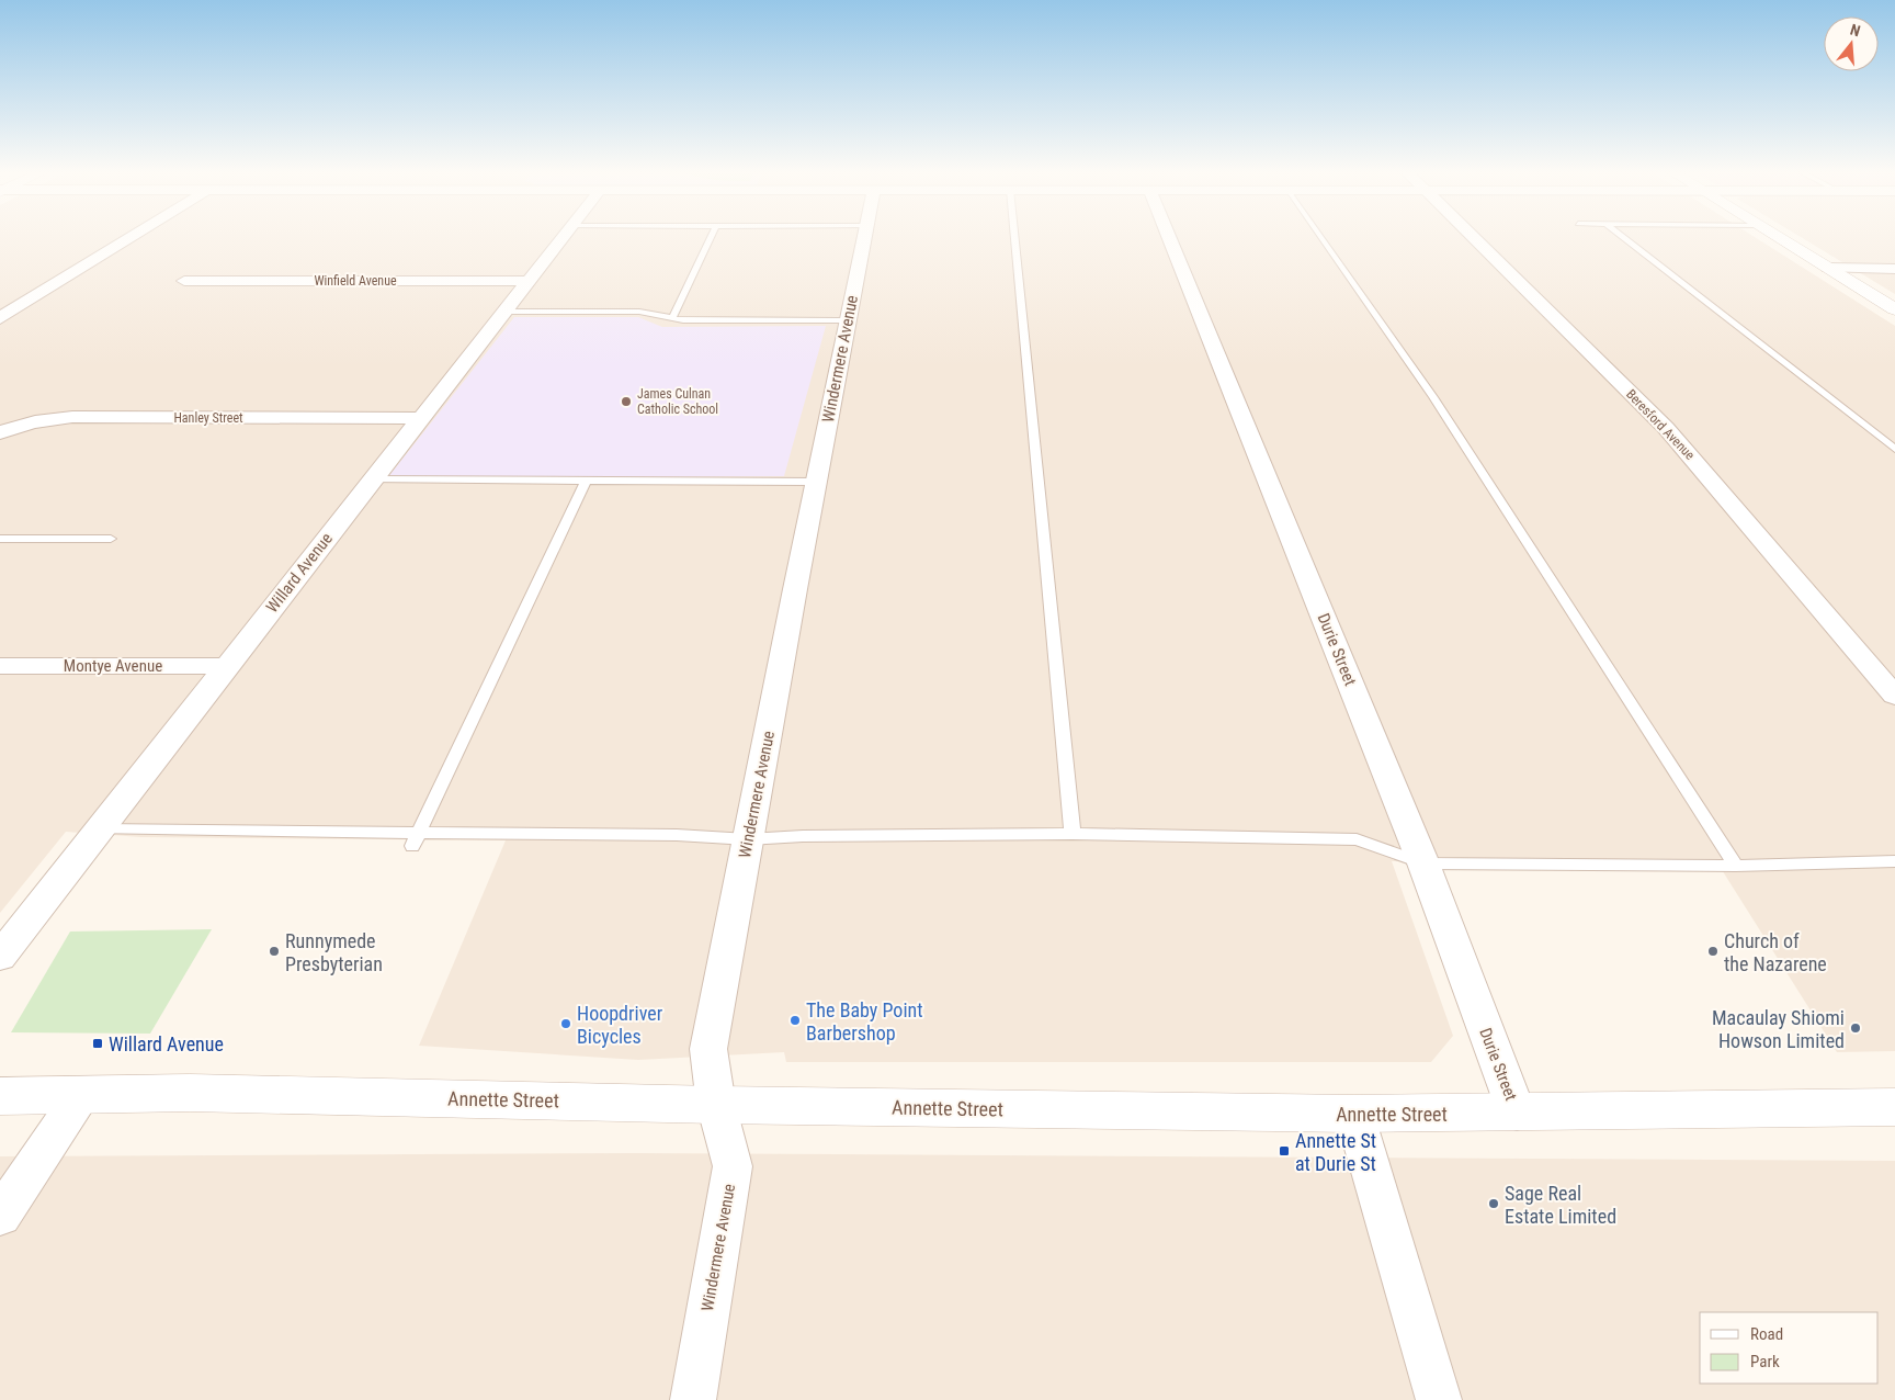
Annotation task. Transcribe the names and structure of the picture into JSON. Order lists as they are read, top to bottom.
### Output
{
  "streets": {
    "street": [
      "Winfield Avenue",
      "Windermere Avenue",
      "Hanley Street",
      "Beresford Avenue",
      "Willard Avenue",
      "Durie Street",
      "Montye Avenue",
      "Annette Street"
    ]
  },
  "crossings": [
    ["Winfield Avenue", "Willard Avenue"],
    ["Windermere Avenue", "Annette Street"],
    ["Hanley Street", "Willard Avenue"],
    ["Willard Avenue", "Montye Avenue"],
    ["Durie Street", "Annette Street"]
  ],
  "places": {
    "other": [
      "James Culnan Catholic School",
      "Runnymede Presbyterian",
      "Church of the Nazarene",
      "The Baby Point Barbershop",
      "Hoopdriver Bicycles",
      "Macaulay Shiomi Howson Limited",
      "Sage Real Estate Limited"
    ],
    "transit": ["Willard Avenue", "Annette St at Durie St"]
  },
  "legend": ["Road", "Park"],
  "north": "top"
}
